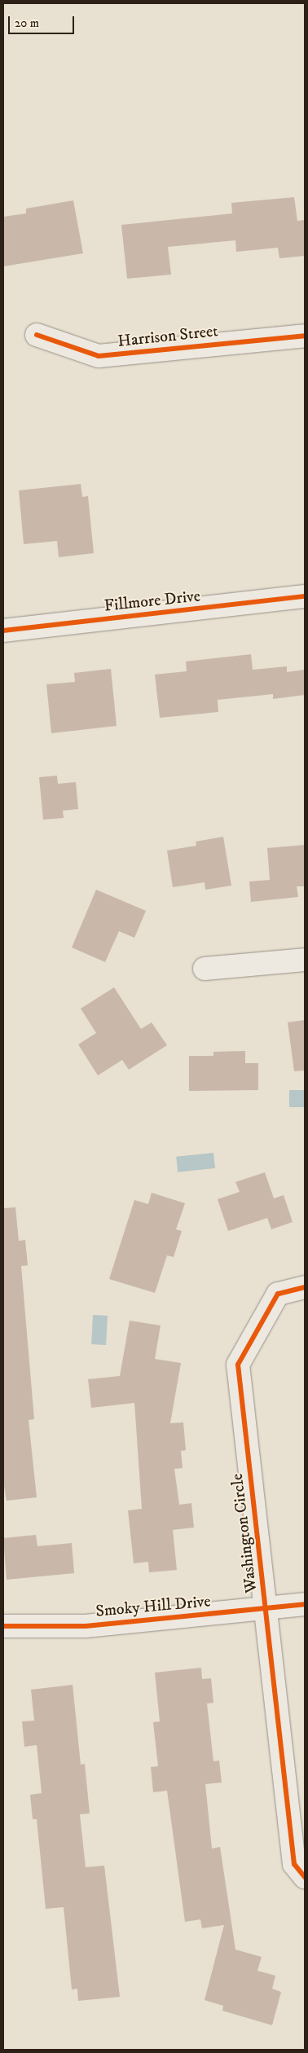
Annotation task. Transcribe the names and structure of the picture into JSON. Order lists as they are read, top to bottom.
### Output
{
  "streets": {
    "street": [
      "Harrison Street",
      "Fillmore Drive",
      "Washington Circle",
      "Smoky Hill Drive"
    ]
  },
  "crossings": [
    ["Washington Circle", "Smoky Hill Drive"]
  ],
  "scale_bar": "20 m"
}
